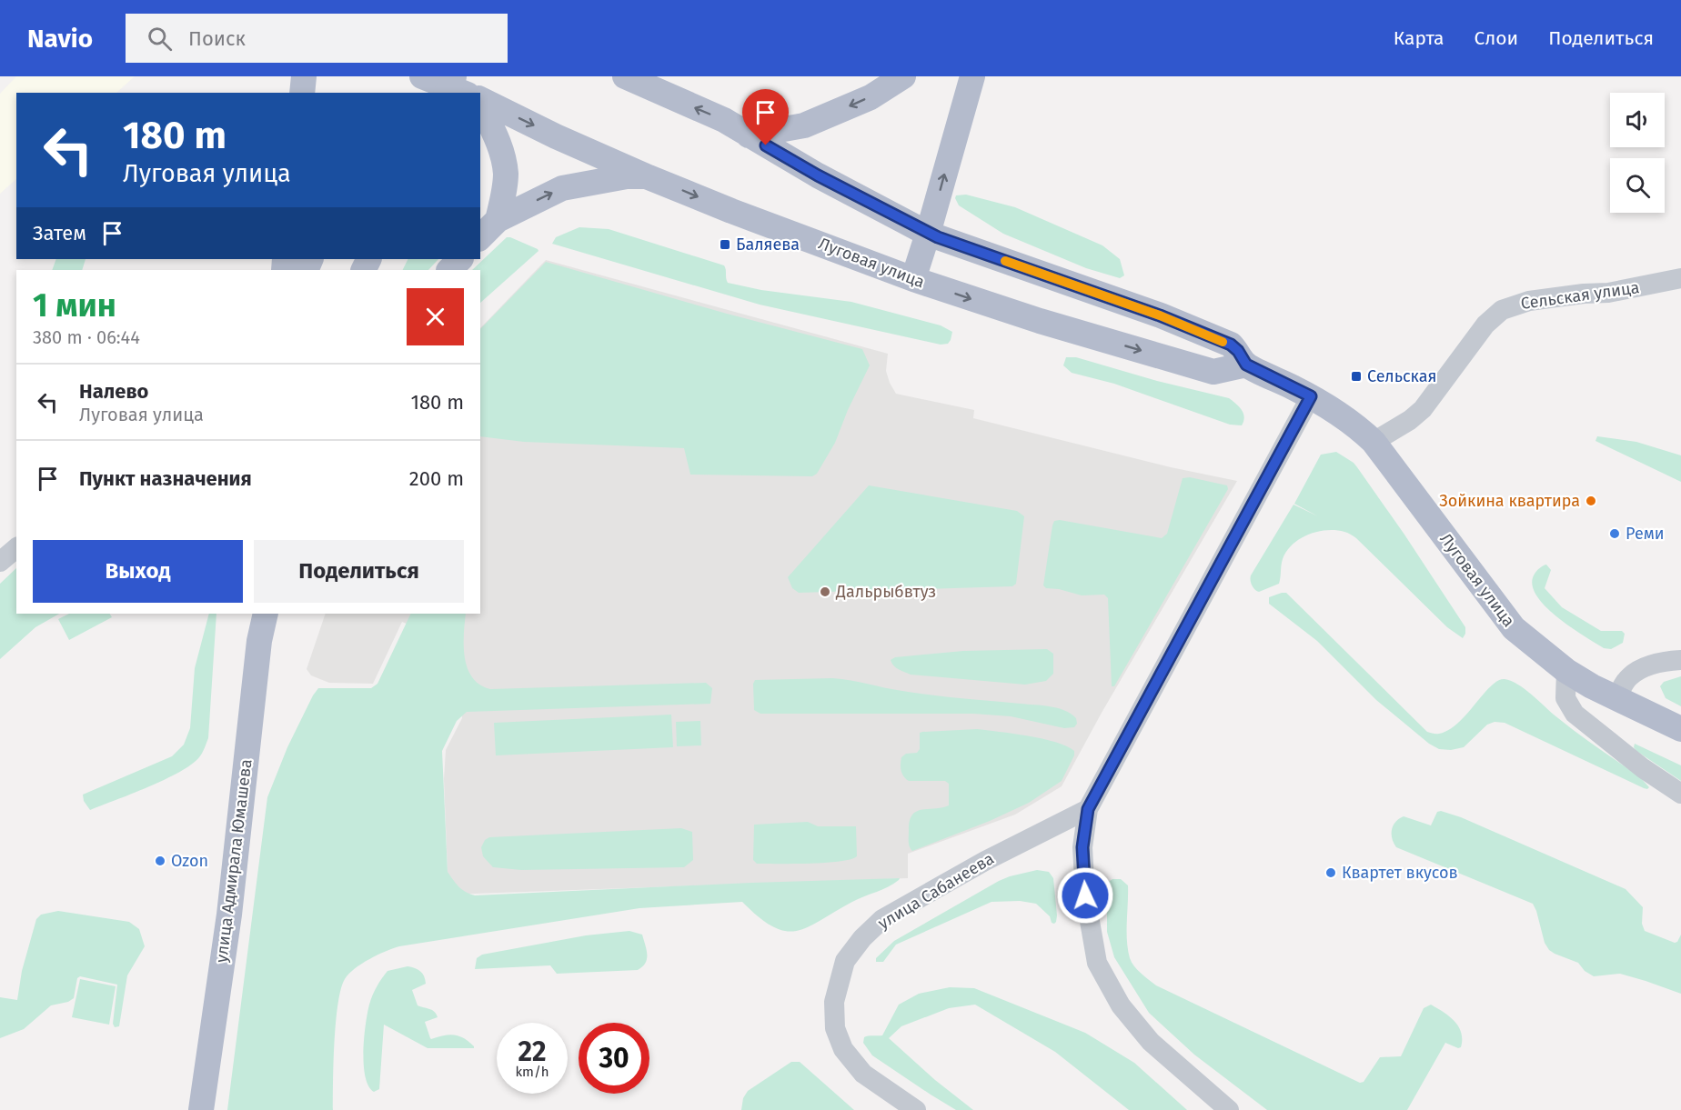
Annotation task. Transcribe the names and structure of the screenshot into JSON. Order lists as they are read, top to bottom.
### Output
{
  "streets": {
    "main road": ["Луговая улица", "улица Адмирала Юмашева"],
    "street": ["Сельская улица", "улица Сабанеева"]
  },
  "crossings": [
    ["Луговая улица", "Сельская улица"]
  ],
  "places": {
    "transit": ["Баляева", "Сельская"],
    "other": [
      "Зойкина квартира",
      "Реми",
      "Дальрыбвтуз",
      "Ozon",
      "Квартет вкусов"
    ]
  },
  "page": {
    "header": "Navio",
    "search": "Поиск",
    "nav": ["Карта", "Слои", "Поделиться"],
    "turn": ["180 m", "Луговая улица"],
    "then": "Затем",
    "heading": ["1 мин", "380 m · 06:44"],
    "list": [
      {
        "name": "Налево",
        "note": "Луговая улица",
        "value": "180 m"
      },
      {
        "name": "Пункт назначения",
        "value": "200 m"
      }
    ],
    "buttons": ["Выход", "Поделиться"],
    "speed": "22 km/h",
    "limit": "30"
  }
}
